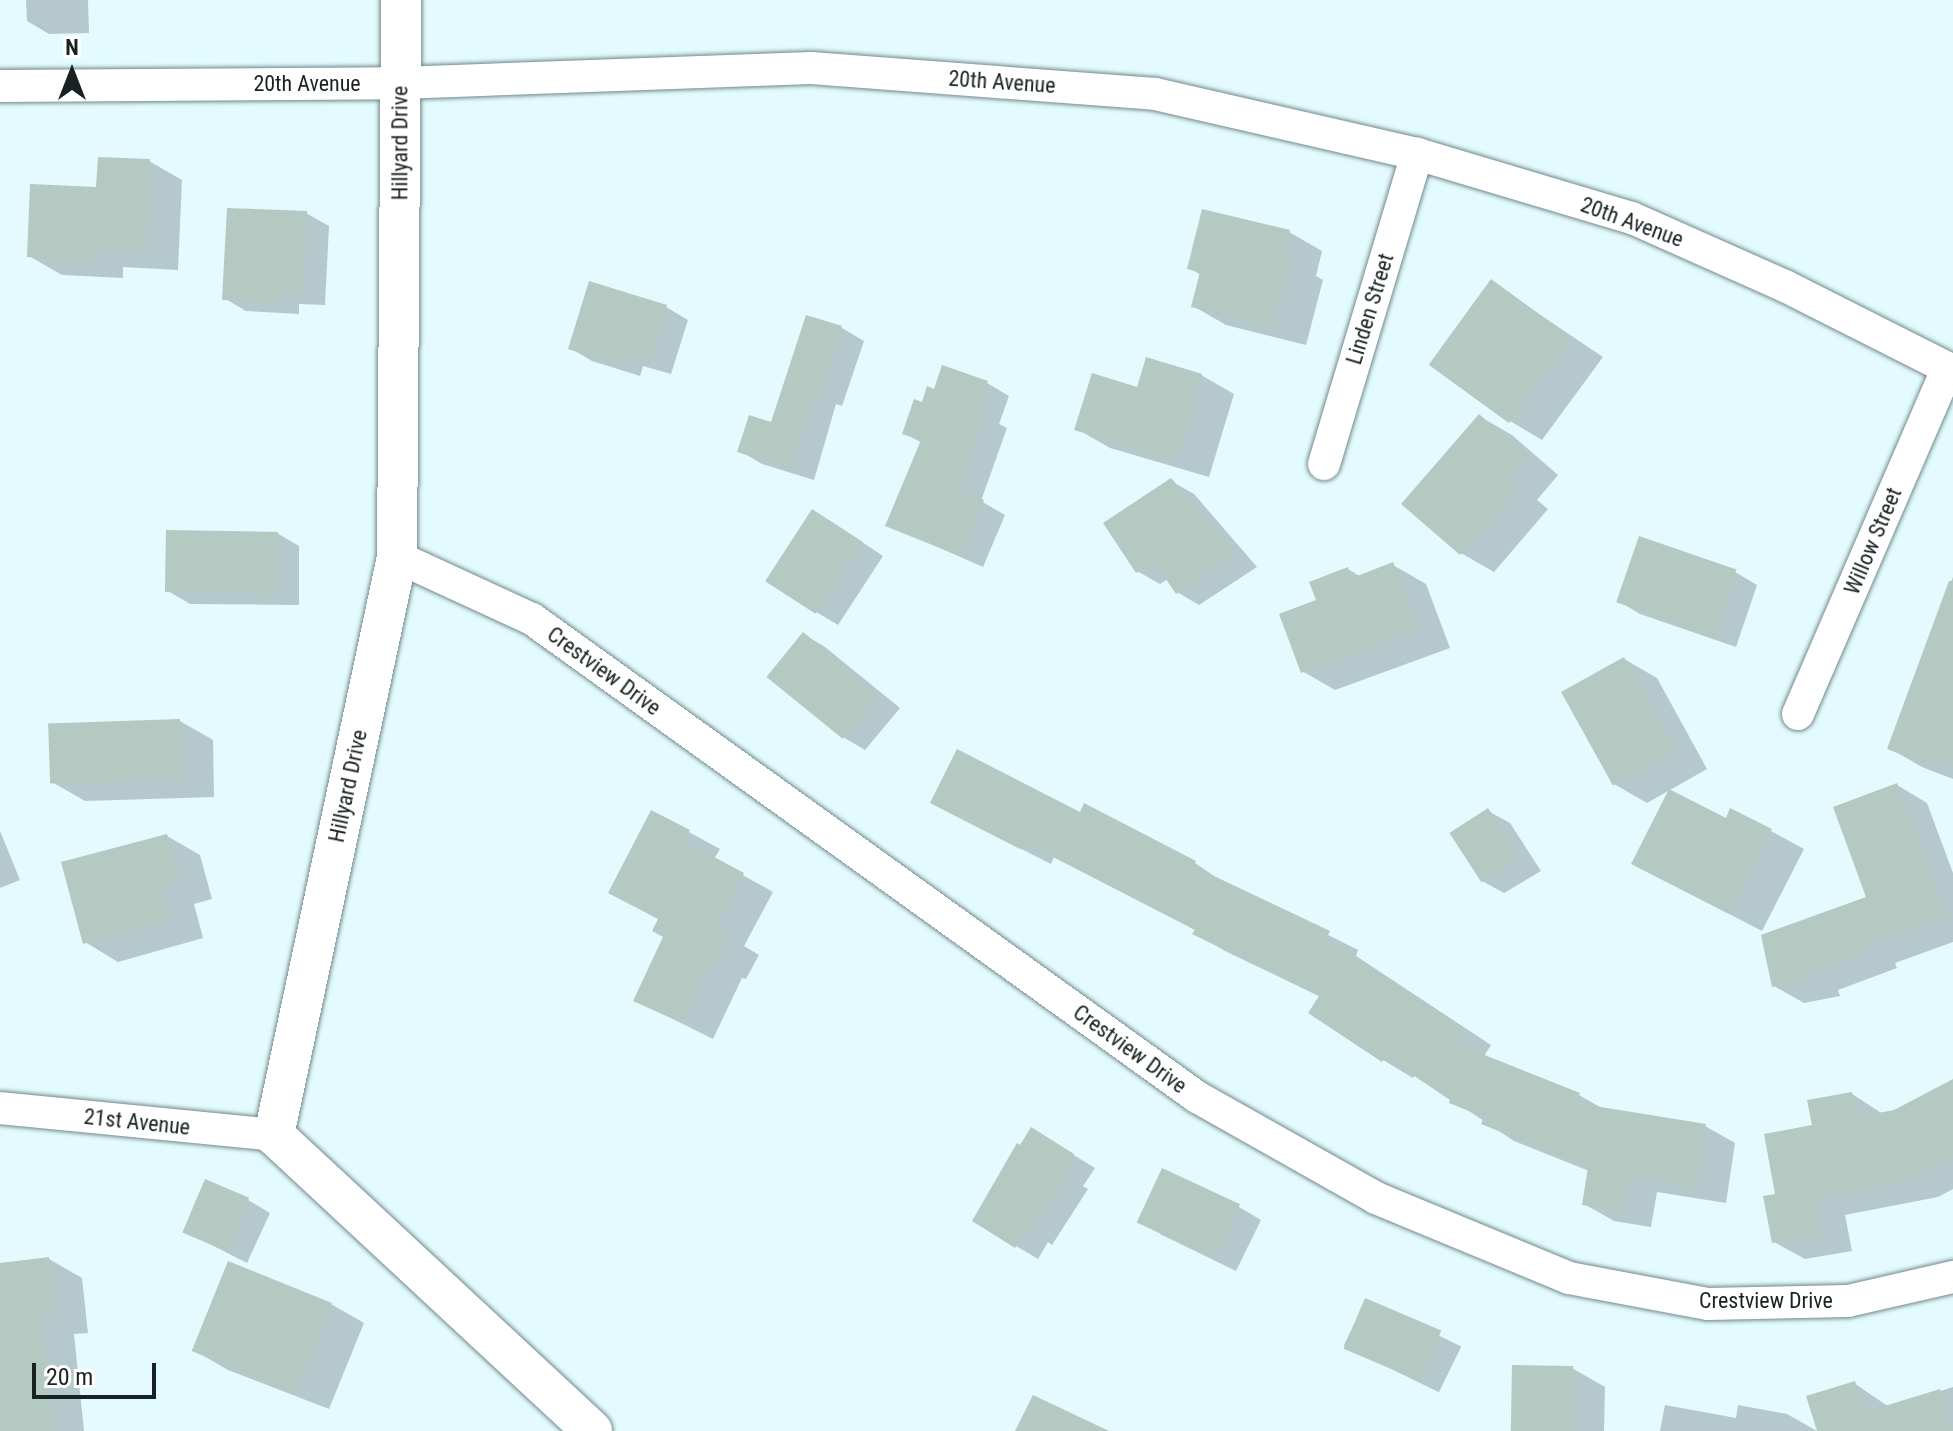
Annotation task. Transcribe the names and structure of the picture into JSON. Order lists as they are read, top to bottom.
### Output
{
  "streets": {
    "street": [
      "20th Avenue",
      "Hillyard Drive",
      "Linden Street",
      "Willow Street",
      "Crestview Drive",
      "21st Avenue"
    ]
  },
  "crossings": [
    ["20th Avenue", "Hillyard Drive"],
    ["20th Avenue", "Linden Street"],
    ["20th Avenue", "Willow Street"],
    ["Hillyard Drive", "Crestview Drive"],
    ["Hillyard Drive", "21st Avenue"]
  ],
  "scale_bar": "20 m",
  "north": "top"
}
